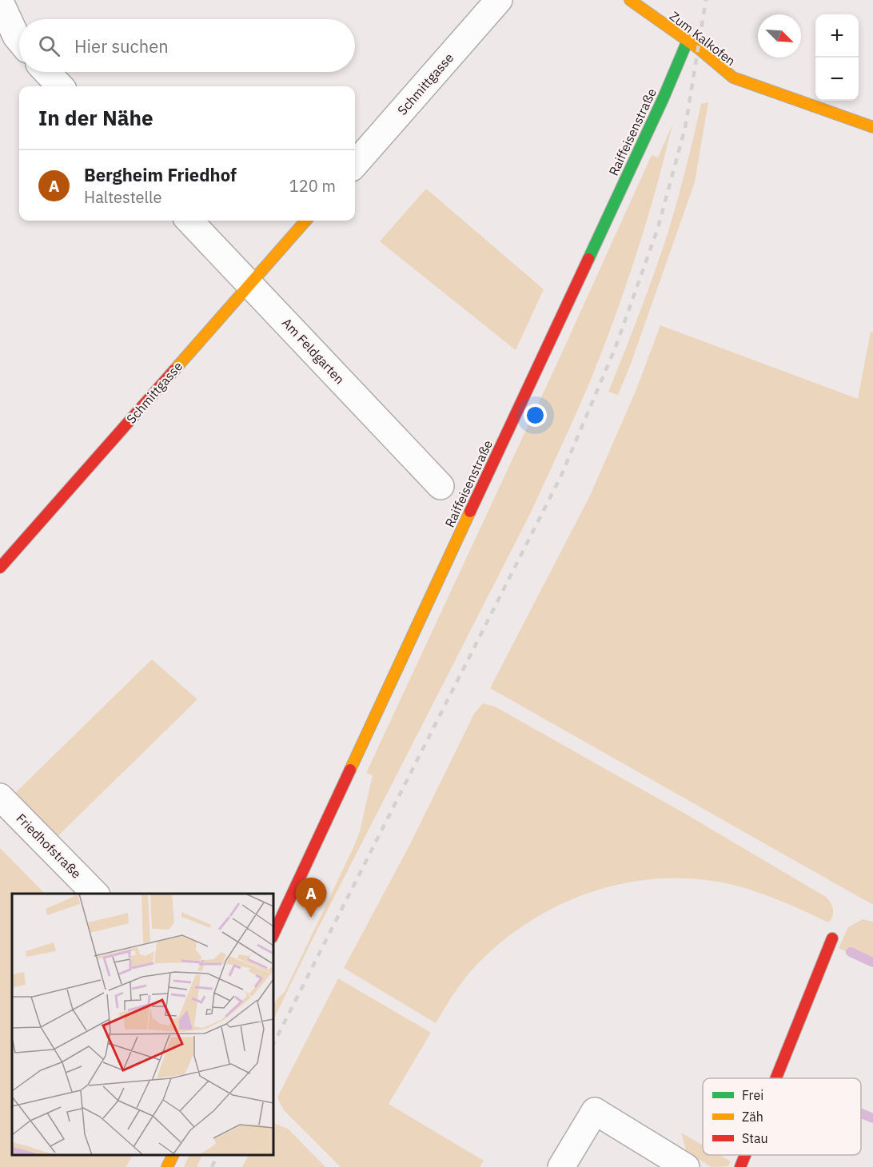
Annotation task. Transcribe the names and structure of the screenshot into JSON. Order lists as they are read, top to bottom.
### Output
{
  "streets": {
    "street": [
      "Zum Kalkofen",
      "Schmittgasse",
      "Raiffeisenstraße",
      "Am Feldgarten",
      "Friedhofstraße"
    ]
  },
  "crossings": [
    ["Zum Kalkofen", "Raiffeisenstraße"],
    ["Schmittgasse", "Am Feldgarten"]
  ],
  "legend": ["Frei", "Zäh", "Stau"],
  "north": "bottom right",
  "page": {
    "map_buttons": ["+", "−"],
    "search": "Hier suchen",
    "heading": "In der Nähe",
    "list": [
      {
        "mark": "A",
        "name": "Bergheim Friedhof",
        "note": "Haltestelle",
        "value": "120 m"
      }
    ],
    "pins": "A"
  }
}
